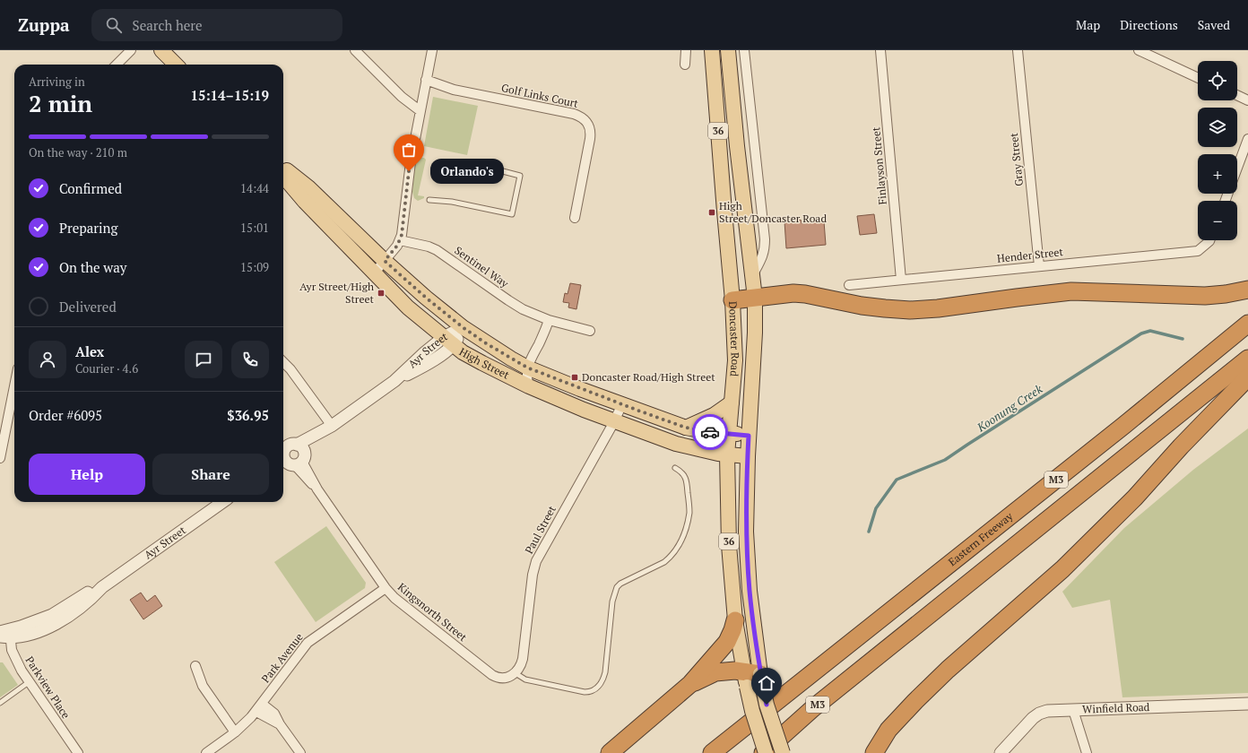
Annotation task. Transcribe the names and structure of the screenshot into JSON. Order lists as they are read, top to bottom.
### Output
{
  "streets": {
    "highway": ["M3", "Eastern Freeway"],
    "main road": ["36", "Doncaster Road", "High Street"],
    "street": [
      "Golf Links Court",
      "Gray Street",
      "Finlayson Street",
      "Hender Street",
      "Sentinel Way",
      "Ayr Street",
      "Paul Street",
      "Kingsnorth Street",
      "Park Avenue",
      "Parkview Place",
      "Winfield Road"
    ]
  },
  "crossings": [
    ["Gray Street", "Hender Street"],
    ["Finlayson Street", "Hender Street"],
    ["Doncaster Road", "High Street"],
    ["Doncaster Road", "M3"],
    ["Ayr Street", "High Street"],
    ["Ayr Street", "Kingsnorth Street"],
    ["Ayr Street", "Parkview Place"],
    ["High Street", "Paul Street"],
    ["Paul Street", "Kingsnorth Street"],
    ["Kingsnorth Street", "Park Avenue"]
  ],
  "water": ["Koonung Creek"],
  "places": {
    "other": ["Orlando's"],
    "transit": ["High Street/Doncaster Road", "Ayr Street/High Street", "Doncaster Road/High Street"]
  },
  "page": {
    "header": "Zuppa",
    "search": "Search here",
    "nav": ["Map", "Directions", "Saved"],
    "map_buttons": ["+", "−"],
    "heading": ["2 min", "Arriving in", "15:14–15:19"],
    "panel": [
      "Alex",
      "Courier · 4.6",
      "Order #6095",
      "$36.95"
    ],
    "bar": "On the way · 210 m",
    "bubble": "Orlando's",
    "list": [
      ["Confirmed", "14:44"],
      ["Preparing", "15:01"],
      ["On the way", "15:09"],
      "Delivered"
    ],
    "buttons": ["Help", "Share"]
  }
}
